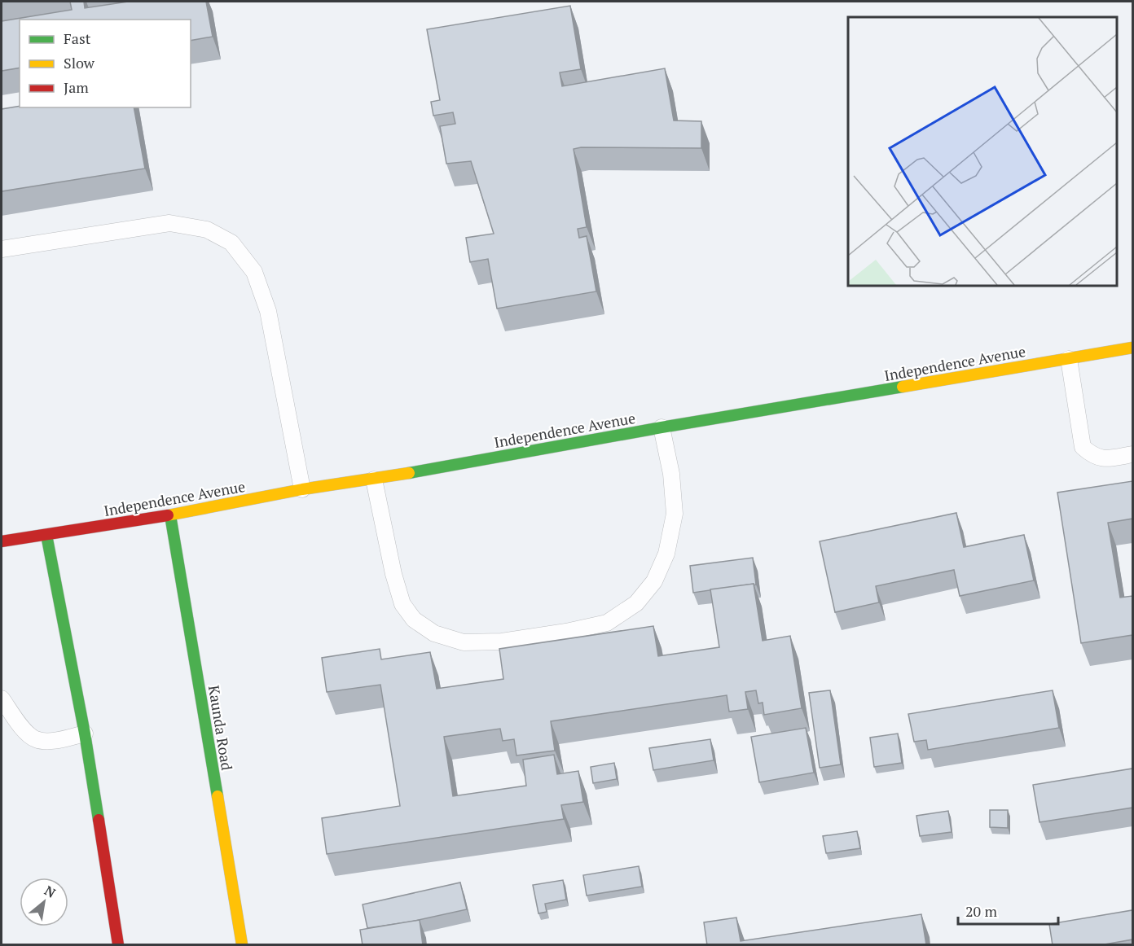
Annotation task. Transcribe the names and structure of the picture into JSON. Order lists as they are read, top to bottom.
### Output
{
  "streets": {
    "street": ["Independence Avenue", "Kaunda Road"]
  },
  "crossings": [
    ["Independence Avenue", "Kaunda Road"]
  ],
  "legend": ["Fast", "Slow", "Jam"],
  "scale_bar": "20 m",
  "north": "top right"
}
